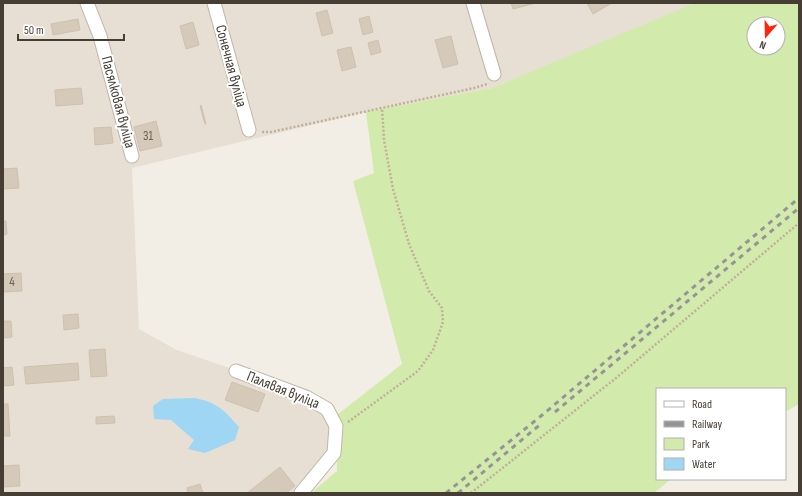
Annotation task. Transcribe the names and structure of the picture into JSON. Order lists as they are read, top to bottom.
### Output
{
  "streets": {
    "street": ["Сонечная вуліца", "Пасялковая вуліца", "Палявая вуліца"]
  },
  "house_numbers": ["31", "4"],
  "legend": [
    "Road",
    "Railway",
    "Park",
    "Water"
  ],
  "scale_bar": "50 m",
  "north": "bottom"
}
